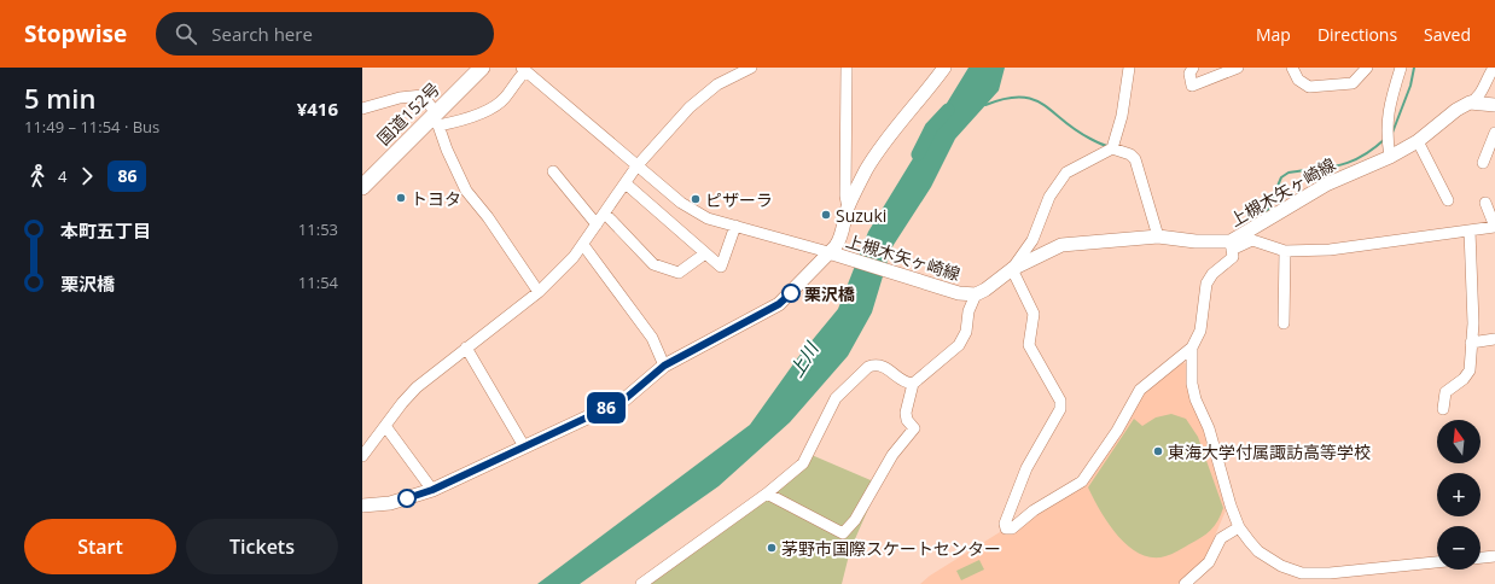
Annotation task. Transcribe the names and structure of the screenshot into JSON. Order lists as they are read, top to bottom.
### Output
{
  "streets": {
    "highway": ["国道152号"],
    "main road": ["上槻木矢ヶ崎線"]
  },
  "water": ["上川"],
  "places": [
    "トヨタ",
    "ピザーラ",
    "Suzuki",
    "栗沢橋",
    "東海大学付属諏訪高等学校",
    "茅野市国際スケートセンター"
  ],
  "lines": ["bus line 86"],
  "north": "top",
  "page": {
    "header": "Stopwise",
    "search": "Search here",
    "nav": ["Map", "Directions", "Saved"],
    "heading": ["5 min", "11:49 – 11:54 · Bus", "¥416"],
    "on_map": "86",
    "legs": ["4", "86"],
    "list": [
      {
        "name": "本町五丁目",
        "value": "11:53"
      },
      {
        "name": "栗沢橋",
        "value": "11:54"
      }
    ],
    "map_buttons": ["+", "−"],
    "buttons": ["Start", "Tickets"]
  }
}
